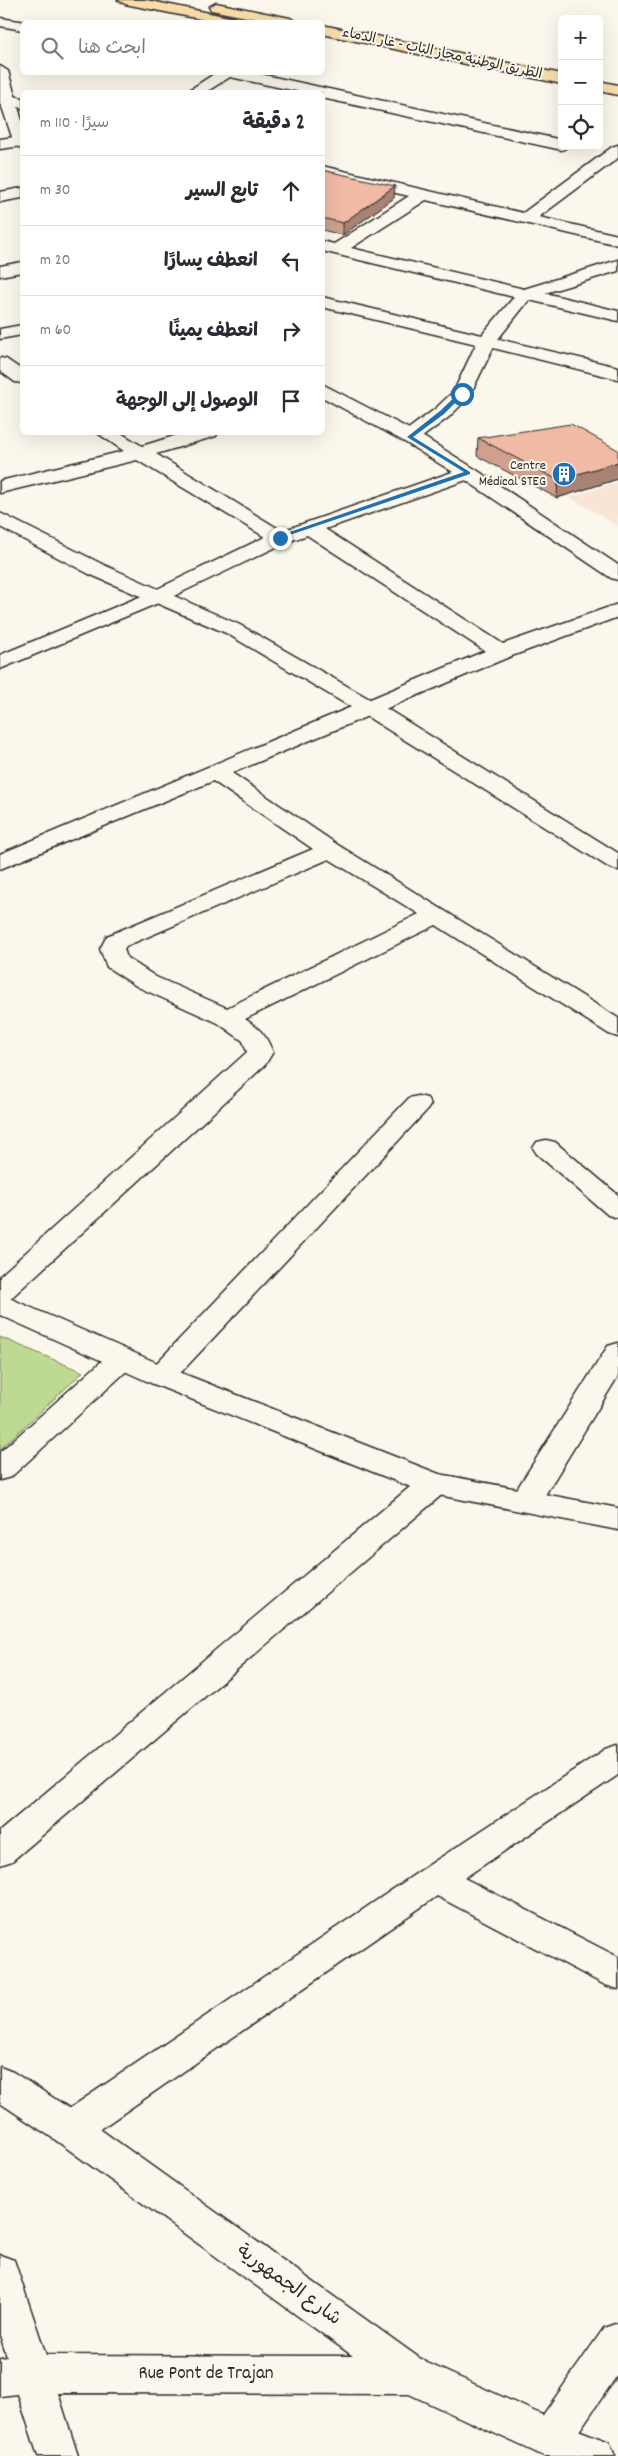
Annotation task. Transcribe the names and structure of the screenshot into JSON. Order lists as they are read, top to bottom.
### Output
{
  "streets": {
    "highway": ["الطريق الوطنية مجاز الباب - غار الدماء"],
    "street": ["شارع الجمهورية", "Rue Pont de Trajan"]
  },
  "crossings": [
    ["شارع الجمهورية", "Rue Pont de Trajan"]
  ],
  "places": {
    "building": ["Centre Médical STEG"]
  },
  "page": {
    "map_buttons": ["+", "−"],
    "search": "ابحث هنا",
    "heading": ["2 دقيقة", "سيرًا · 110 m"],
    "list": [
      ["تابع السير", "30 m"],
      ["انعطف يسارًا", "20 m"],
      ["انعطف يمينًا", "60 m"],
      "الوصول إلى الوجهة"
    ]
  }
}
